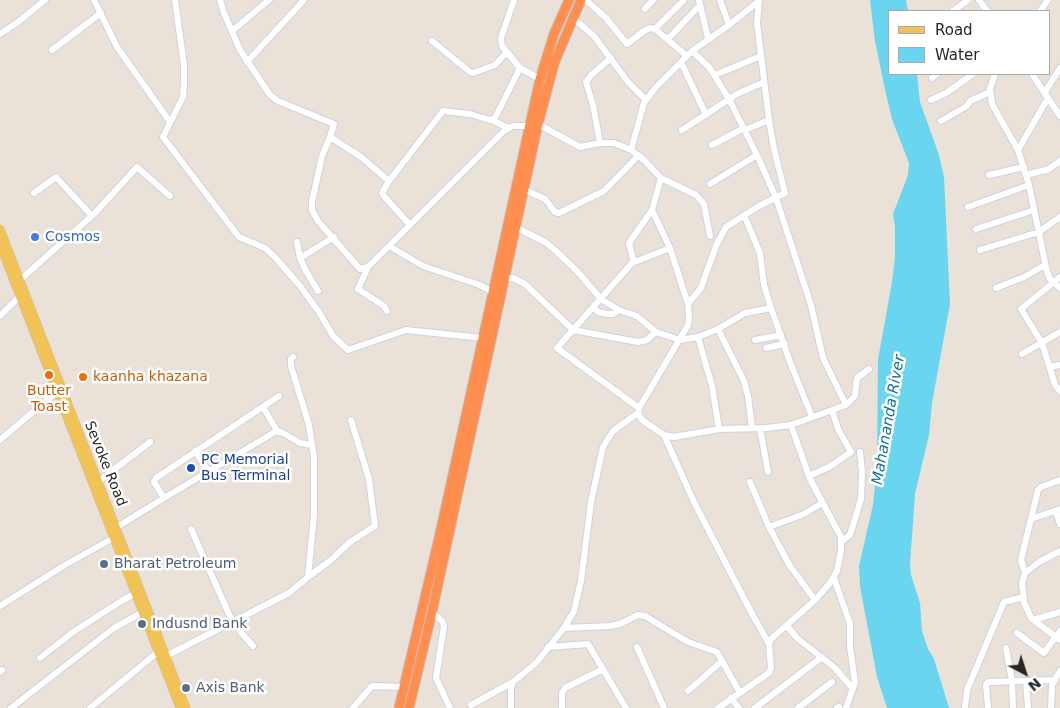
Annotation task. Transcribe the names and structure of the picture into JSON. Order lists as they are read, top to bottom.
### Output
{
  "streets": {
    "main road": ["Sevoke Road"]
  },
  "water": ["Mahananda River"],
  "places": [
    "Cosmos",
    "Butter Toast",
    "kaanha khazana",
    "PC Memorial Bus Terminal",
    "Bharat Petroleum",
    "Indusnd Bank",
    "Axis Bank"
  ],
  "legend": ["Road", "Water"],
  "north": "bottom right"
}
